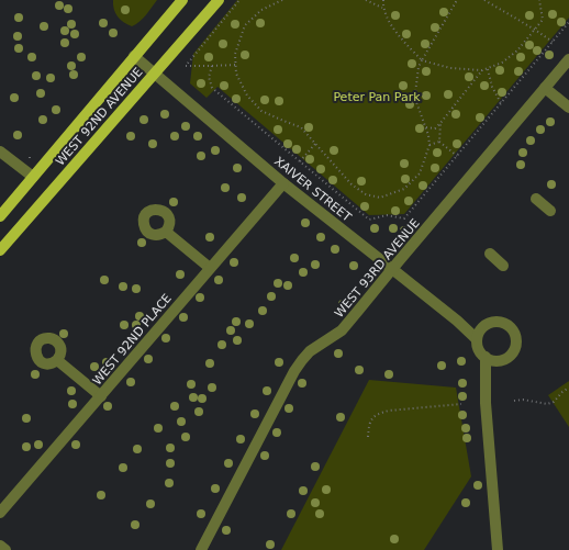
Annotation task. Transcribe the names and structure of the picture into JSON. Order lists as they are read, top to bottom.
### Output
{
  "streets": {
    "main road": ["WEST 92ND AVENUE"],
    "street": ["XAIVER STREET", "WEST 93RD AVENUE", "WEST 92ND PLACE"]
  },
  "crossings": [
    ["WEST 92ND AVENUE", "XAIVER STREET"],
    ["XAIVER STREET", "WEST 93RD AVENUE"],
    ["XAIVER STREET", "WEST 92ND PLACE"]
  ],
  "parks": ["Peter Pan Park"]
}
